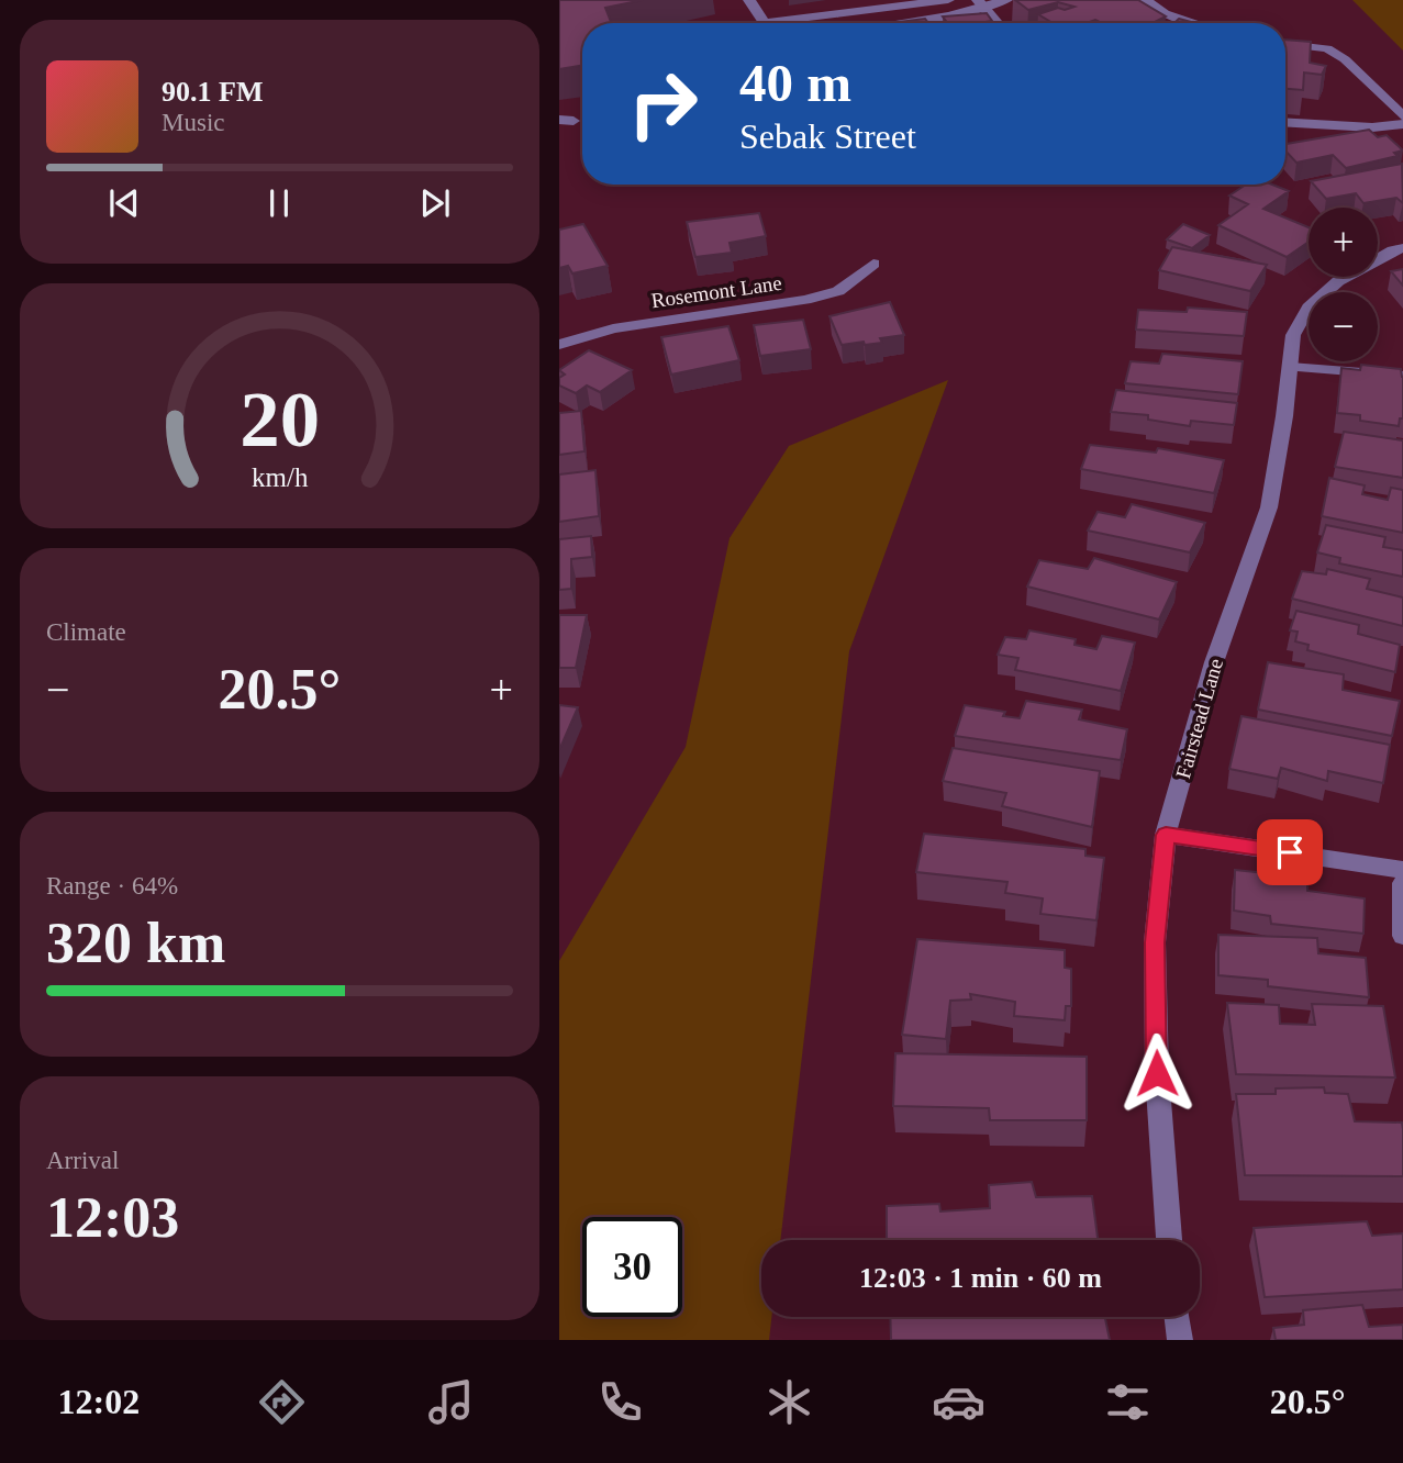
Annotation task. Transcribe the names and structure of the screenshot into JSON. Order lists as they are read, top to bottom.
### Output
{
  "streets": {
    "street": ["Rosemont Lane", "Fairstead Lane"]
  },
  "page": {
    "turn": ["40 m", "Sebak Street"],
    "song": ["90.1 FM", "Music"],
    "map_buttons": ["+", "−"],
    "tile": [
      "Climate",
      ["Range · 64%", "320 km"],
      ["Arrival", "12:03"]
    ],
    "heat": ["−", "20.5°", "+"],
    "limit": "30",
    "trip": "12:03 · 1 min · 60 m",
    "tabs": ["12:02", "20.5°"],
    "gauge": ["20", "km/h"]
  }
}
